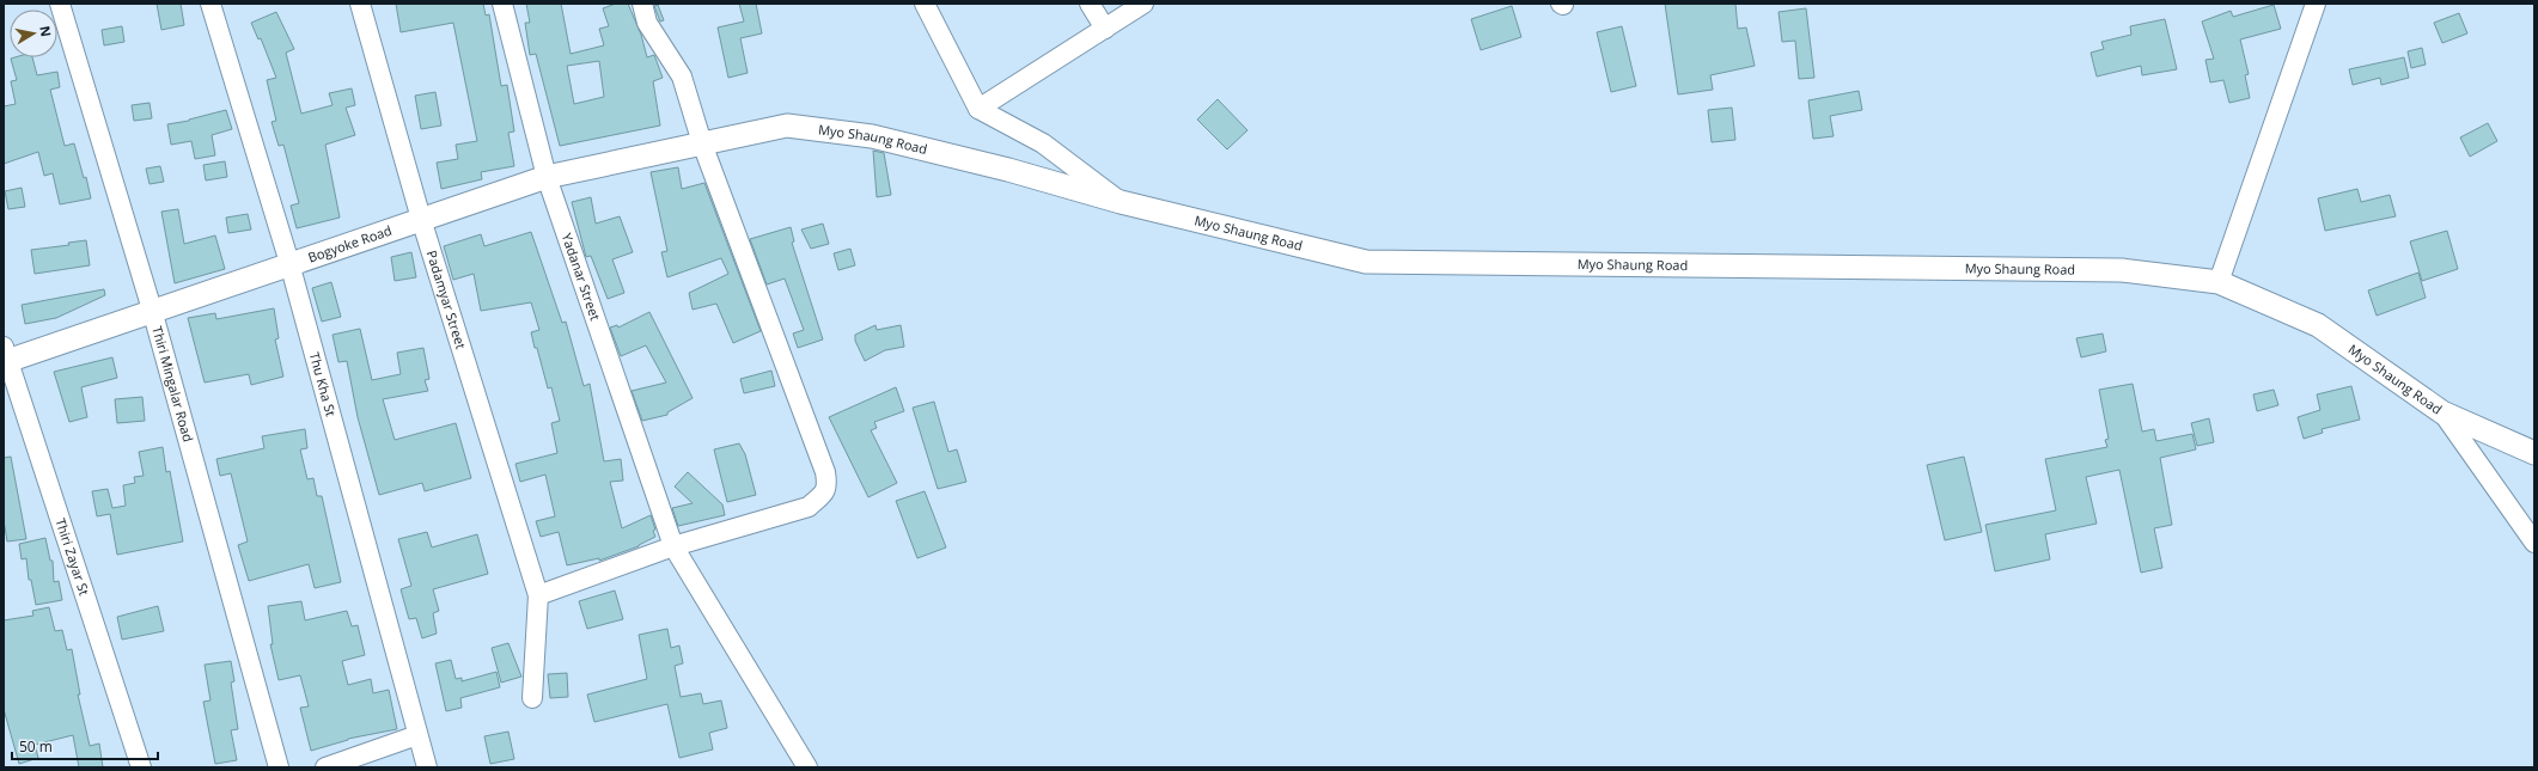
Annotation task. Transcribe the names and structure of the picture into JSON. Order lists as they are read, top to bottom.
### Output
{
  "streets": {
    "street": [
      "Myo Shaung Road",
      "Bogyoke Road",
      "Yadanar Street",
      "Padamyar Street",
      "Thiri Mingalar Road",
      "Thu Kha St",
      "Thiri Zayar St"
    ]
  },
  "crossings": [
    ["Myo Shaung Road", "Bogyoke Road"],
    ["Bogyoke Road", "Yadanar Street"],
    ["Bogyoke Road", "Padamyar Street"],
    ["Bogyoke Road", "Thiri Mingalar Road"],
    ["Bogyoke Road", "Thu Kha St"],
    ["Bogyoke Road", "Thiri Zayar St"]
  ],
  "scale_bar": "50 m",
  "north": "right"
}
